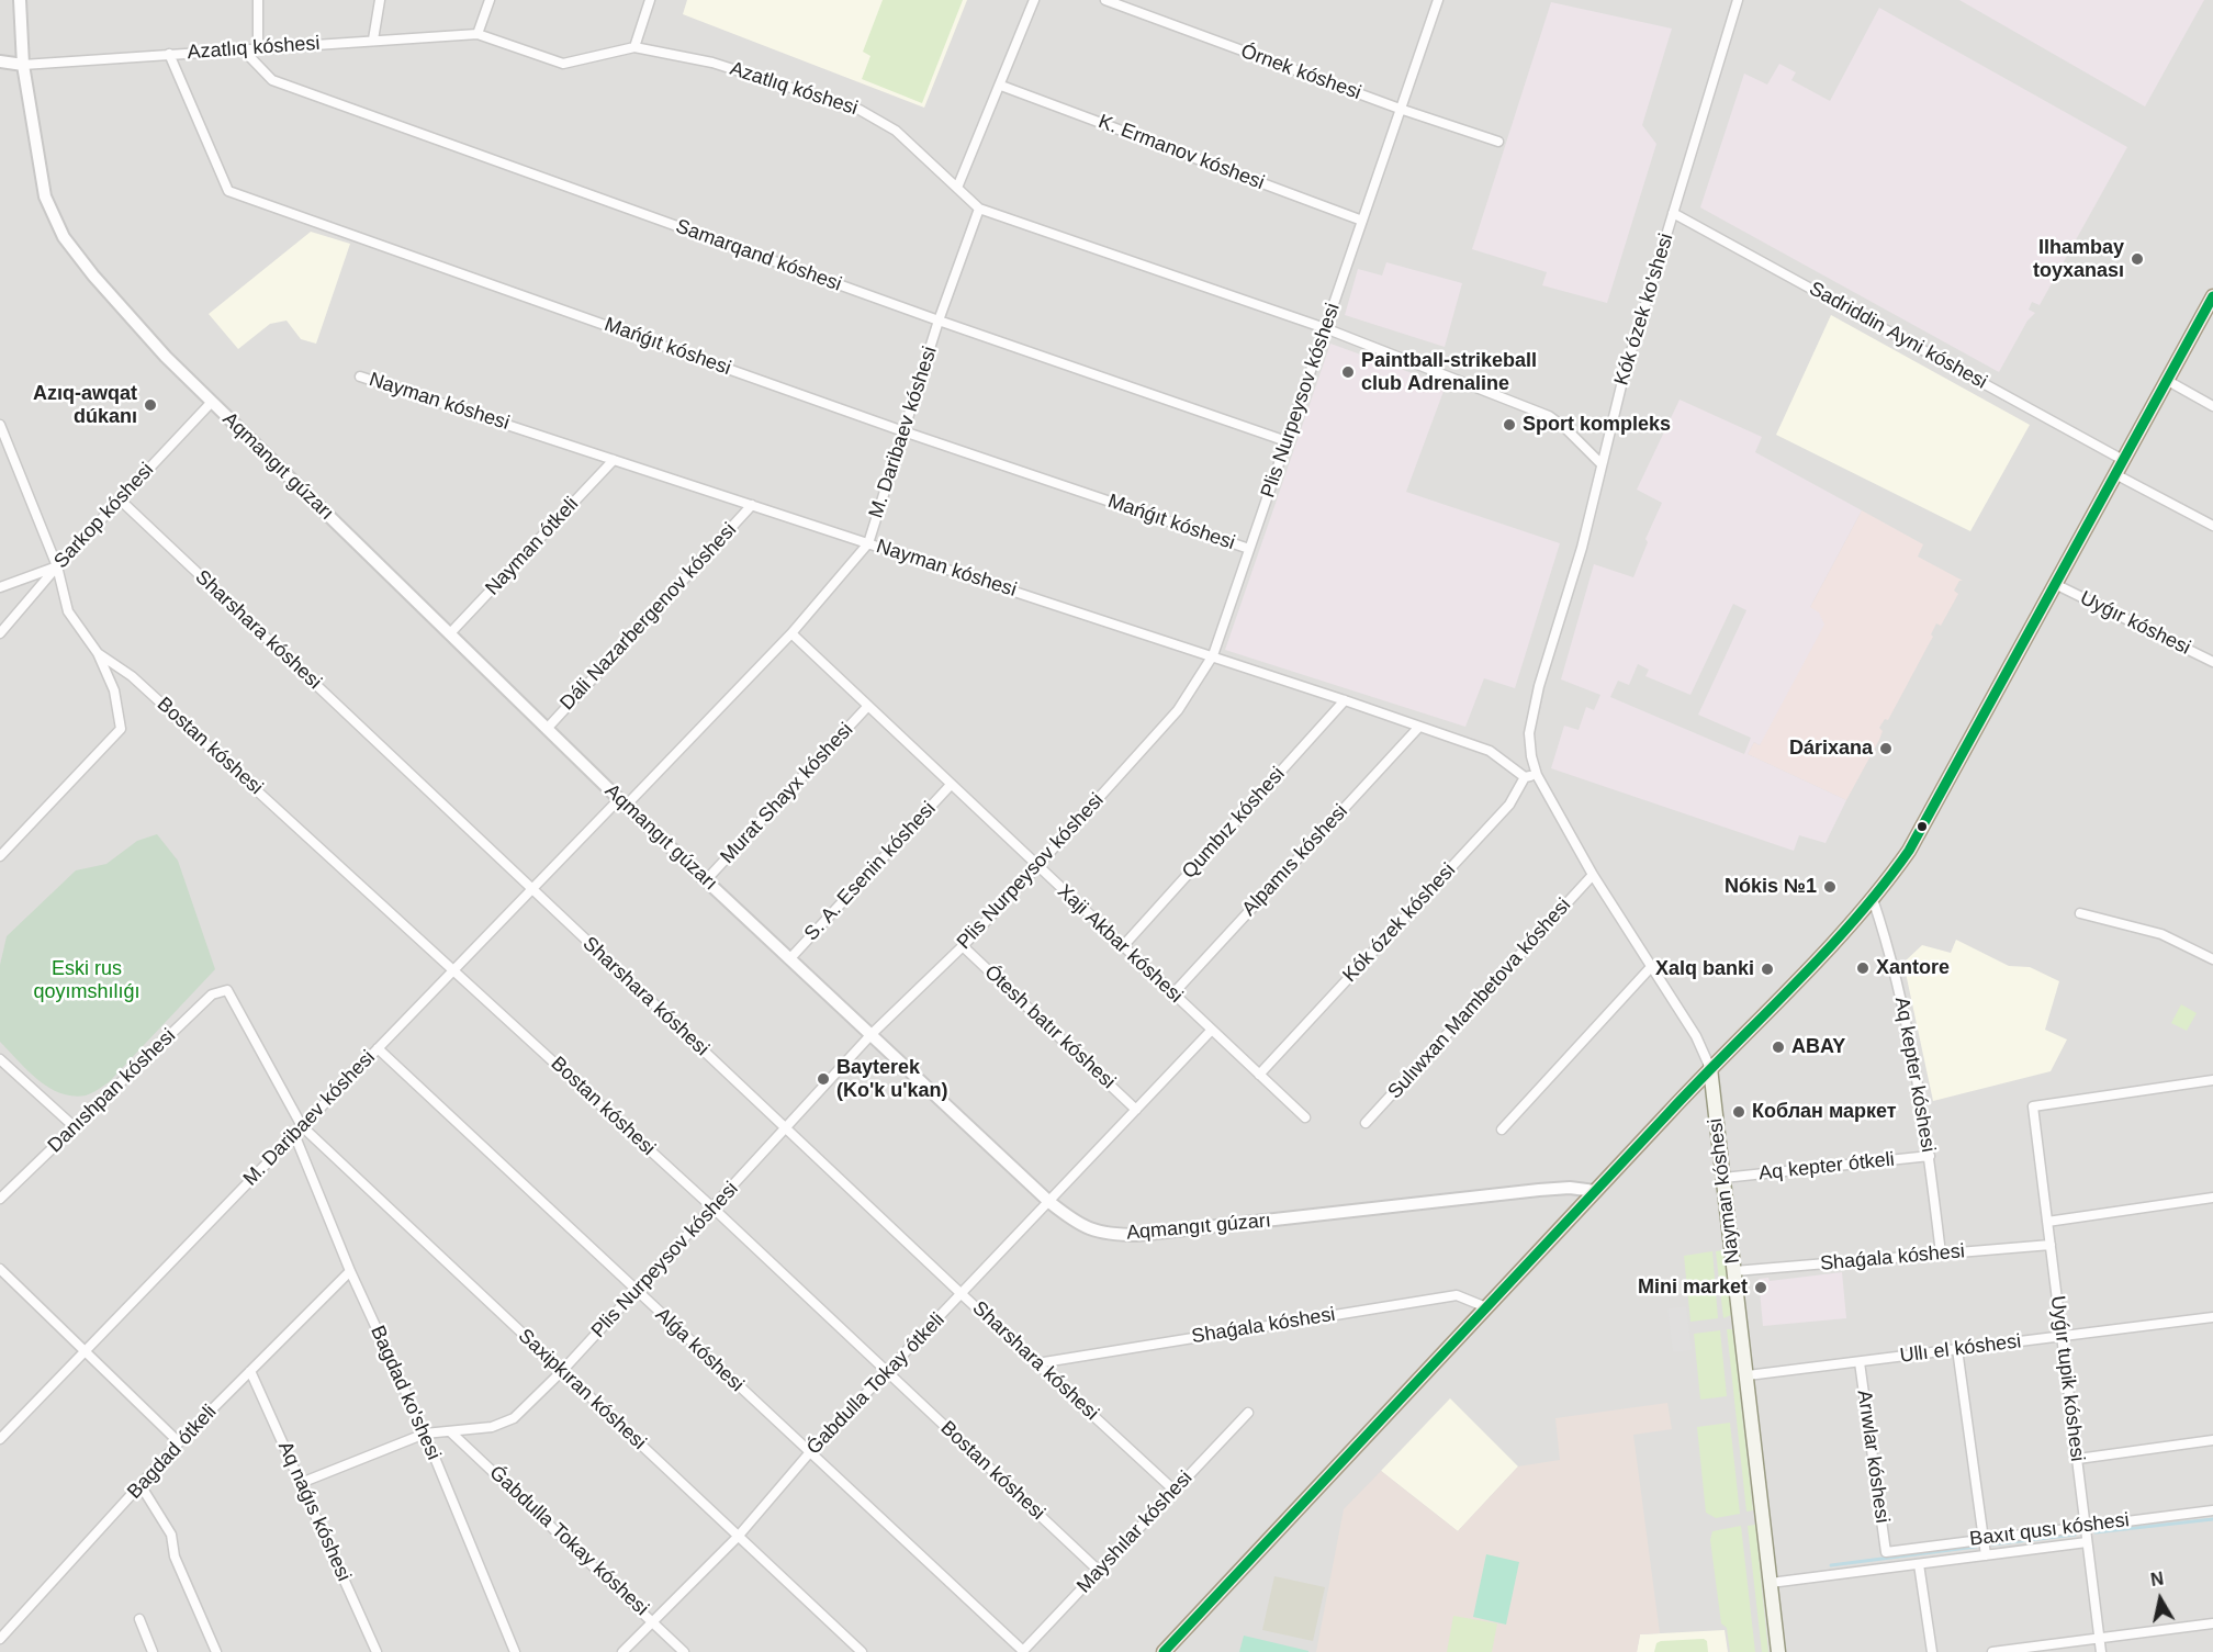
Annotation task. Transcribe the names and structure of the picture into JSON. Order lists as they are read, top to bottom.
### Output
{
  "streets": {
    "main road": ["Nayman kóshesi"],
    "street": [
      "Azatlıq kóshesi",
      "Órnek kóshesi",
      "K. Ermanov kóshesi",
      "Samarqand kóshesi",
      "Kók ózek ko'shesi",
      "Sadriddin Ayni kóshesi",
      "Mańǵıt kóshesi",
      "Plis Nurpeysov kóshesi",
      "M. Daribaev kóshesi",
      "Aqmangıt gúzarı",
      "Sarkop kóshesi",
      "Nayman ótkeli",
      "Dáli Nazarbergenov kóshesi",
      "Uyǵır kóshesi",
      "Sharshara kóshesi",
      "Bostan kóshesi",
      "Murat Shayx kóshesi",
      "Qumbız kóshesi",
      "Alpamıs kóshesi",
      "S. A. Esenin kóshesi",
      "Kók ózek kóshesi",
      "Xaji Akbar kóshesi",
      "Sulıwxan Mambetova kóshesi",
      "Ótesh batır kóshesi",
      "Aq kepter kóshesi",
      "Danıshpan kóshesi",
      "Aq kepter ótkeli",
      "Shaǵala kóshesi",
      "Ullı el kóshesi",
      "Alǵa kóshesi",
      "Uyǵır tupik kóshesi",
      "Ǵabdulla Tokay ótkeli",
      "Saxipkıran kóshesi",
      "Bagdad ko'shesi",
      "Bagdad ótkeli",
      "Arıwlar kóshesi",
      "Aq naǵıs kóshesi",
      "Baxıt qusı kóshesi",
      "Mayshılar kóshesi",
      "Ǵabdulla Tokay kóshesi"
    ]
  },
  "crossings": [
    ["Azatlıq kóshesi", "Samarqand kóshesi"],
    ["Azatlıq kóshesi", "Kók ózek ko'shesi"],
    ["Azatlıq kóshesi", "Mańǵıt kóshesi"],
    ["Azatlıq kóshesi", "Plis Nurpeysov kóshesi"],
    ["Azatlıq kóshesi", "M. Daribaev kóshesi"],
    ["Azatlıq kóshesi", "Aqmangıt gúzarı"],
    ["Órnek kóshesi", "Plis Nurpeysov kóshesi"],
    ["K. Ermanov kóshesi", "Plis Nurpeysov kóshesi"],
    ["Samarqand kóshesi", "Plis Nurpeysov kóshesi"],
    ["Samarqand kóshesi", "M. Daribaev kóshesi"],
    ["Kók ózek ko'shesi", "Sadriddin Ayni kóshesi"],
    ["Kók ózek ko'shesi", "Nayman kóshesi"],
    ["Mańǵıt kóshesi", "Plis Nurpeysov kóshesi"],
    ["Mańǵıt kóshesi", "M. Daribaev kóshesi"],
    ["Plis Nurpeysov kóshesi", "Nayman kóshesi"],
    ["Plis Nurpeysov kóshesi", "Aqmangıt gúzarı"],
    ["Plis Nurpeysov kóshesi", "Sharshara kóshesi"],
    ["Plis Nurpeysov kóshesi", "Bostan kóshesi"],
    ["Plis Nurpeysov kóshesi", "Xaji Akbar kóshesi"],
    ["Plis Nurpeysov kóshesi", "Ótesh batır kóshesi"],
    ["Plis Nurpeysov kóshesi", "Alǵa kóshesi"],
    ["Plis Nurpeysov kóshesi", "Saxipkıran kóshesi"],
    ["Plis Nurpeysov kóshesi", "Bagdad ko'shesi"],
    ["Plis Nurpeysov kóshesi", "Aq naǵıs kóshesi"],
    ["Plis Nurpeysov kóshesi", "Ǵabdulla Tokay kóshesi"],
    ["Nayman kóshesi", "M. Daribaev kóshesi"],
    ["Nayman kóshesi", "Nayman ótkeli"],
    ["Nayman kóshesi", "Dáli Nazarbergenov kóshesi"],
    ["Nayman kóshesi", "Qumbız kóshesi"],
    ["Nayman kóshesi", "Alpamıs kóshesi"],
    ["Nayman kóshesi", "Kók ózek kóshesi"],
    ["Nayman kóshesi", "Sulıwxan Mambetova kóshesi"],
    ["Nayman kóshesi", "Aq kepter ótkeli"],
    ["Nayman kóshesi", "Shaǵala kóshesi"],
    ["Nayman kóshesi", "Ullı el kóshesi"],
    ["Nayman kóshesi", "Baxıt qusı kóshesi"],
    ["M. Daribaev kóshesi", "Aqmangıt gúzarı"],
    ["M. Daribaev kóshesi", "Sharshara kóshesi"],
    ["M. Daribaev kóshesi", "Bostan kóshesi"],
    ["M. Daribaev kóshesi", "Xaji Akbar kóshesi"],
    ["M. Daribaev kóshesi", "Alǵa kóshesi"],
    ["M. Daribaev kóshesi", "Saxipkıran kóshesi"],
    ["M. Daribaev kóshesi", "Bagdad ko'shesi"],
    ["Aqmangıt gúzarı", "Sarkop kóshesi"],
    ["Aqmangıt gúzarı", "Nayman ótkeli"],
    ["Aqmangıt gúzarı", "Dáli Nazarbergenov kóshesi"],
    ["Aqmangıt gúzarı", "Murat Shayx kóshesi"],
    ["Aqmangıt gúzarı", "S. A. Esenin kóshesi"],
    ["Aqmangıt gúzarı", "Ǵabdulla Tokay ótkeli"],
    ["Sarkop kóshesi", "Sharshara kóshesi"],
    ["Sharshara kóshesi", "Shaǵala kóshesi"],
    ["Sharshara kóshesi", "Ǵabdulla Tokay ótkeli"],
    ["Sharshara kóshesi", "Mayshılar kóshesi"],
    ["Bostan kóshesi", "Ǵabdulla Tokay ótkeli"],
    ["Bostan kóshesi", "Mayshılar kóshesi"],
    ["Murat Shayx kóshesi", "Xaji Akbar kóshesi"],
    ["Qumbız kóshesi", "Xaji Akbar kóshesi"],
    ["Alpamıs kóshesi", "Xaji Akbar kóshesi"],
    ["S. A. Esenin kóshesi", "Xaji Akbar kóshesi"],
    ["Kók ózek kóshesi", "Xaji Akbar kóshesi"],
    ["Xaji Akbar kóshesi", "Ǵabdulla Tokay ótkeli"],
    ["Ótesh batır kóshesi", "Ǵabdulla Tokay ótkeli"],
    ["Aq kepter kóshesi", "Aq kepter ótkeli"],
    ["Aq kepter kóshesi", "Shaǵala kóshesi"],
    ["Danıshpan kóshesi", "Saxipkıran kóshesi"],
    ["Shaǵala kóshesi", "Uyǵır tupik kóshesi"],
    ["Ullı el kóshesi", "Uyǵır tupik kóshesi"],
    ["Ullı el kóshesi", "Arıwlar kóshesi"],
    ["Alǵa kóshesi", "Ǵabdulla Tokay ótkeli"],
    ["Alǵa kóshesi", "Mayshılar kóshesi"],
    ["Uyǵır tupik kóshesi", "Baxıt qusı kóshesi"],
    ["Ǵabdulla Tokay ótkeli", "Saxipkıran kóshesi"],
    ["Ǵabdulla Tokay ótkeli", "Ǵabdulla Tokay kóshesi"],
    ["Bagdad ko'shesi", "Bagdad ótkeli"],
    ["Bagdad ótkeli", "Aq naǵıs kóshesi"],
    ["Arıwlar kóshesi", "Baxıt qusı kóshesi"]
  ],
  "parks": ["Eski rus qoyımshılıǵı"],
  "places": [
    "Ilhambay toyxanası",
    "Paintball-strikeball club Adrenaline",
    "Azıq-awqat dúkanı",
    "Sport kompleks",
    "Dárixana",
    "Nókis №1",
    "Xantore",
    "Xalq banki",
    "ABAY",
    "Bayterek (Ko'k u'kan)",
    "Коблан маркет",
    "Mini market"
  ],
  "north": "top"
}
